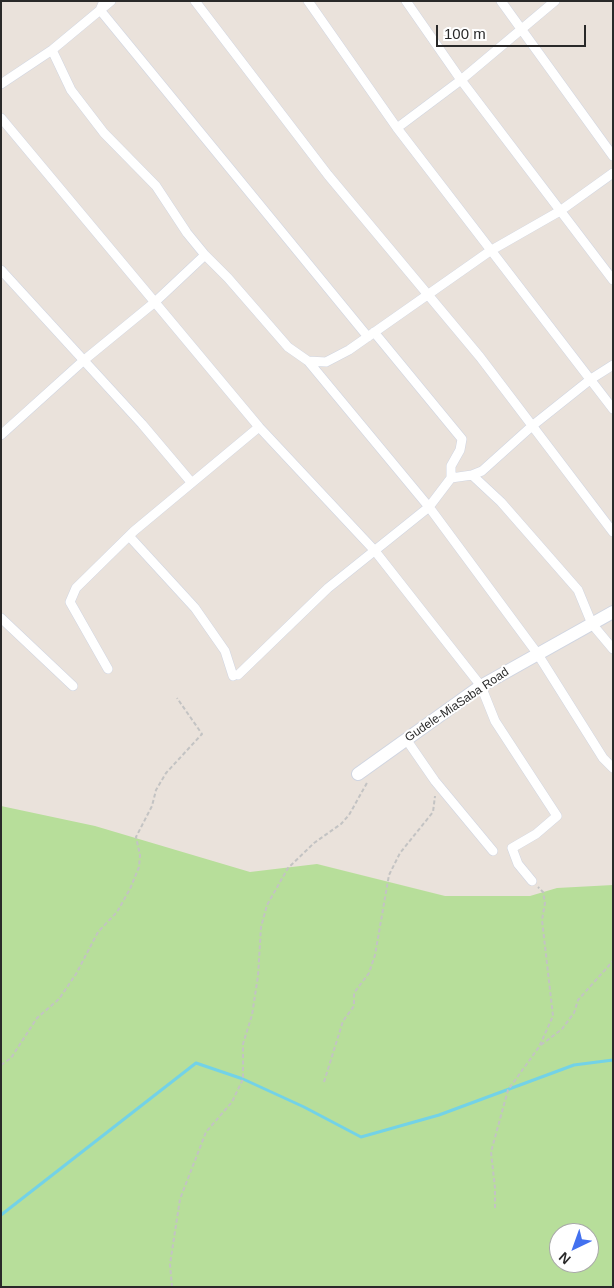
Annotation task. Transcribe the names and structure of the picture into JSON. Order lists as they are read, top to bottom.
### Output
{
  "streets": {
    "street": ["Gudele-MiaSaba Road"]
  },
  "scale_bar": "100 m",
  "north": "bottom left"
}
